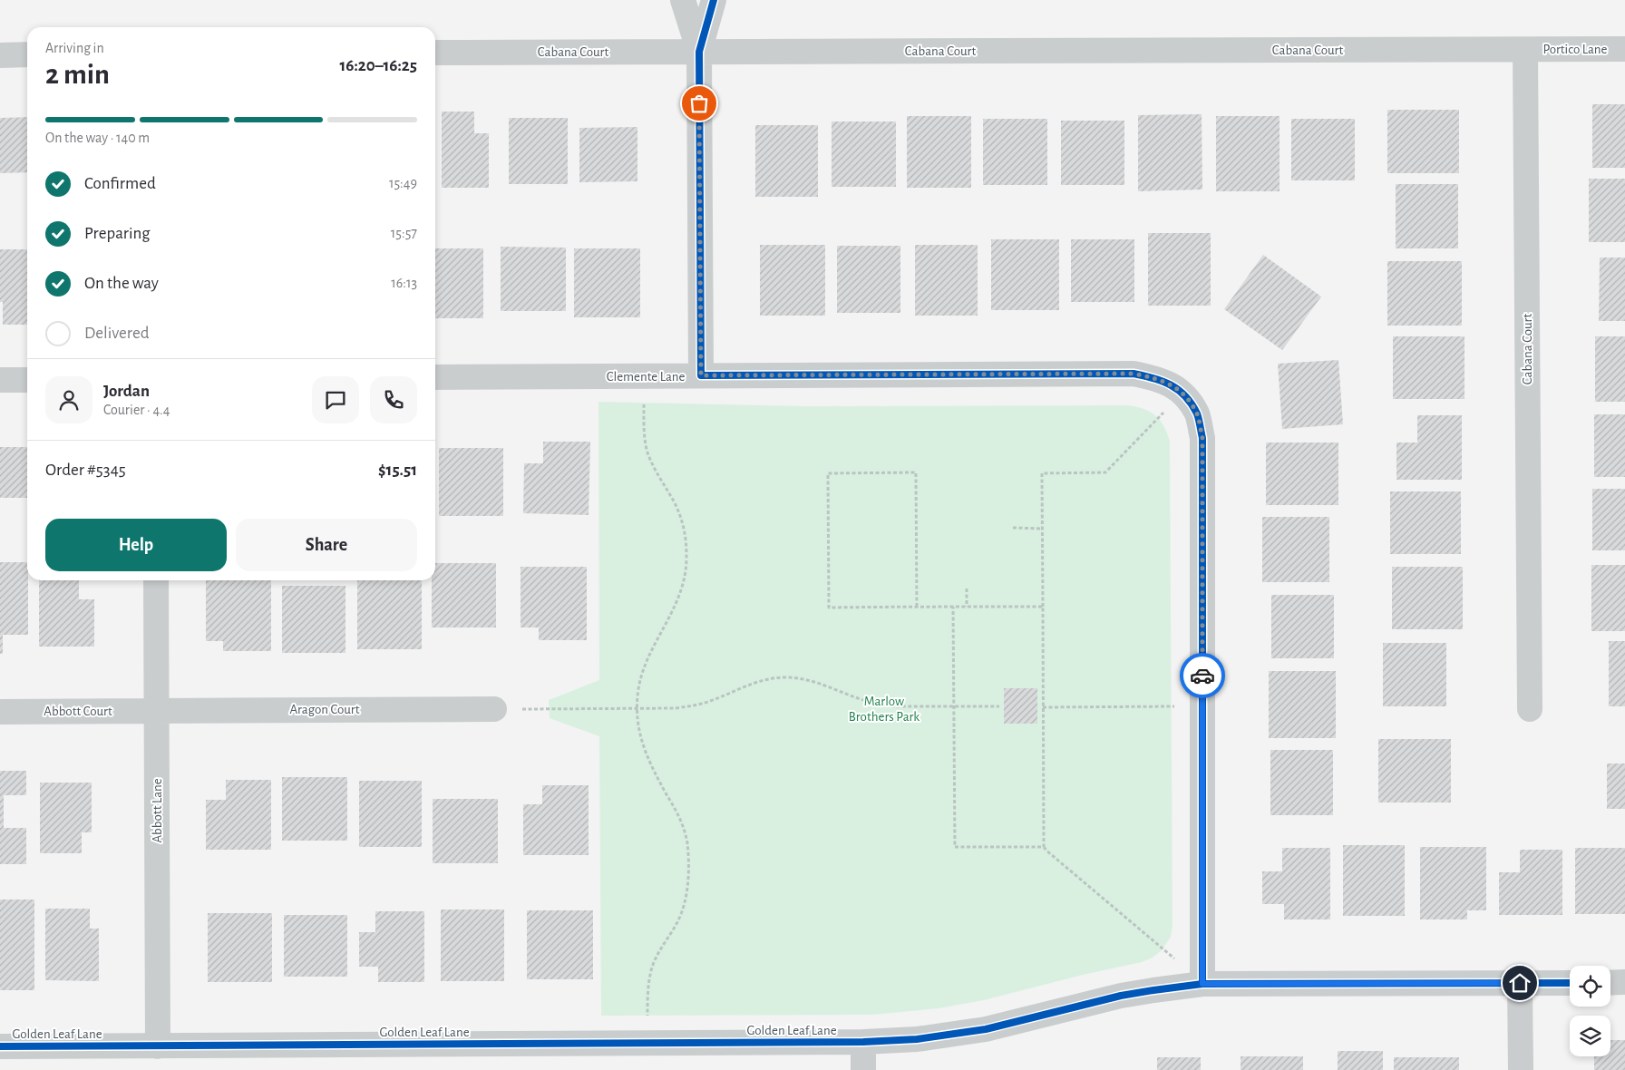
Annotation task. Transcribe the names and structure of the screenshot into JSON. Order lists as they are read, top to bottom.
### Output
{
  "streets": {
    "street": [
      "Portico Lane",
      "Cabana Court",
      "Clemente Lane",
      "Aragon Court",
      "Abbott Court",
      "Abbott Lane",
      "Golden Leaf Lane"
    ]
  },
  "crossings": [
    ["Portico Lane", "Cabana Court"],
    ["Aragon Court", "Abbott Court"],
    ["Aragon Court", "Abbott Lane"],
    ["Abbott Court", "Abbott Lane"],
    ["Abbott Lane", "Golden Leaf Lane"]
  ],
  "parks": ["Marlow Brothers Park"],
  "page": {
    "heading": ["2 min", "Arriving in", "16:20–16:25"],
    "panel": [
      "Jordan",
      "Courier · 4.4",
      "Order #5345",
      "$15.51"
    ],
    "bar": "On the way · 140 m",
    "list": [
      ["Confirmed", "15:49"],
      ["Preparing", "15:57"],
      ["On the way", "16:13"],
      "Delivered"
    ],
    "buttons": ["Help", "Share"]
  }
}
